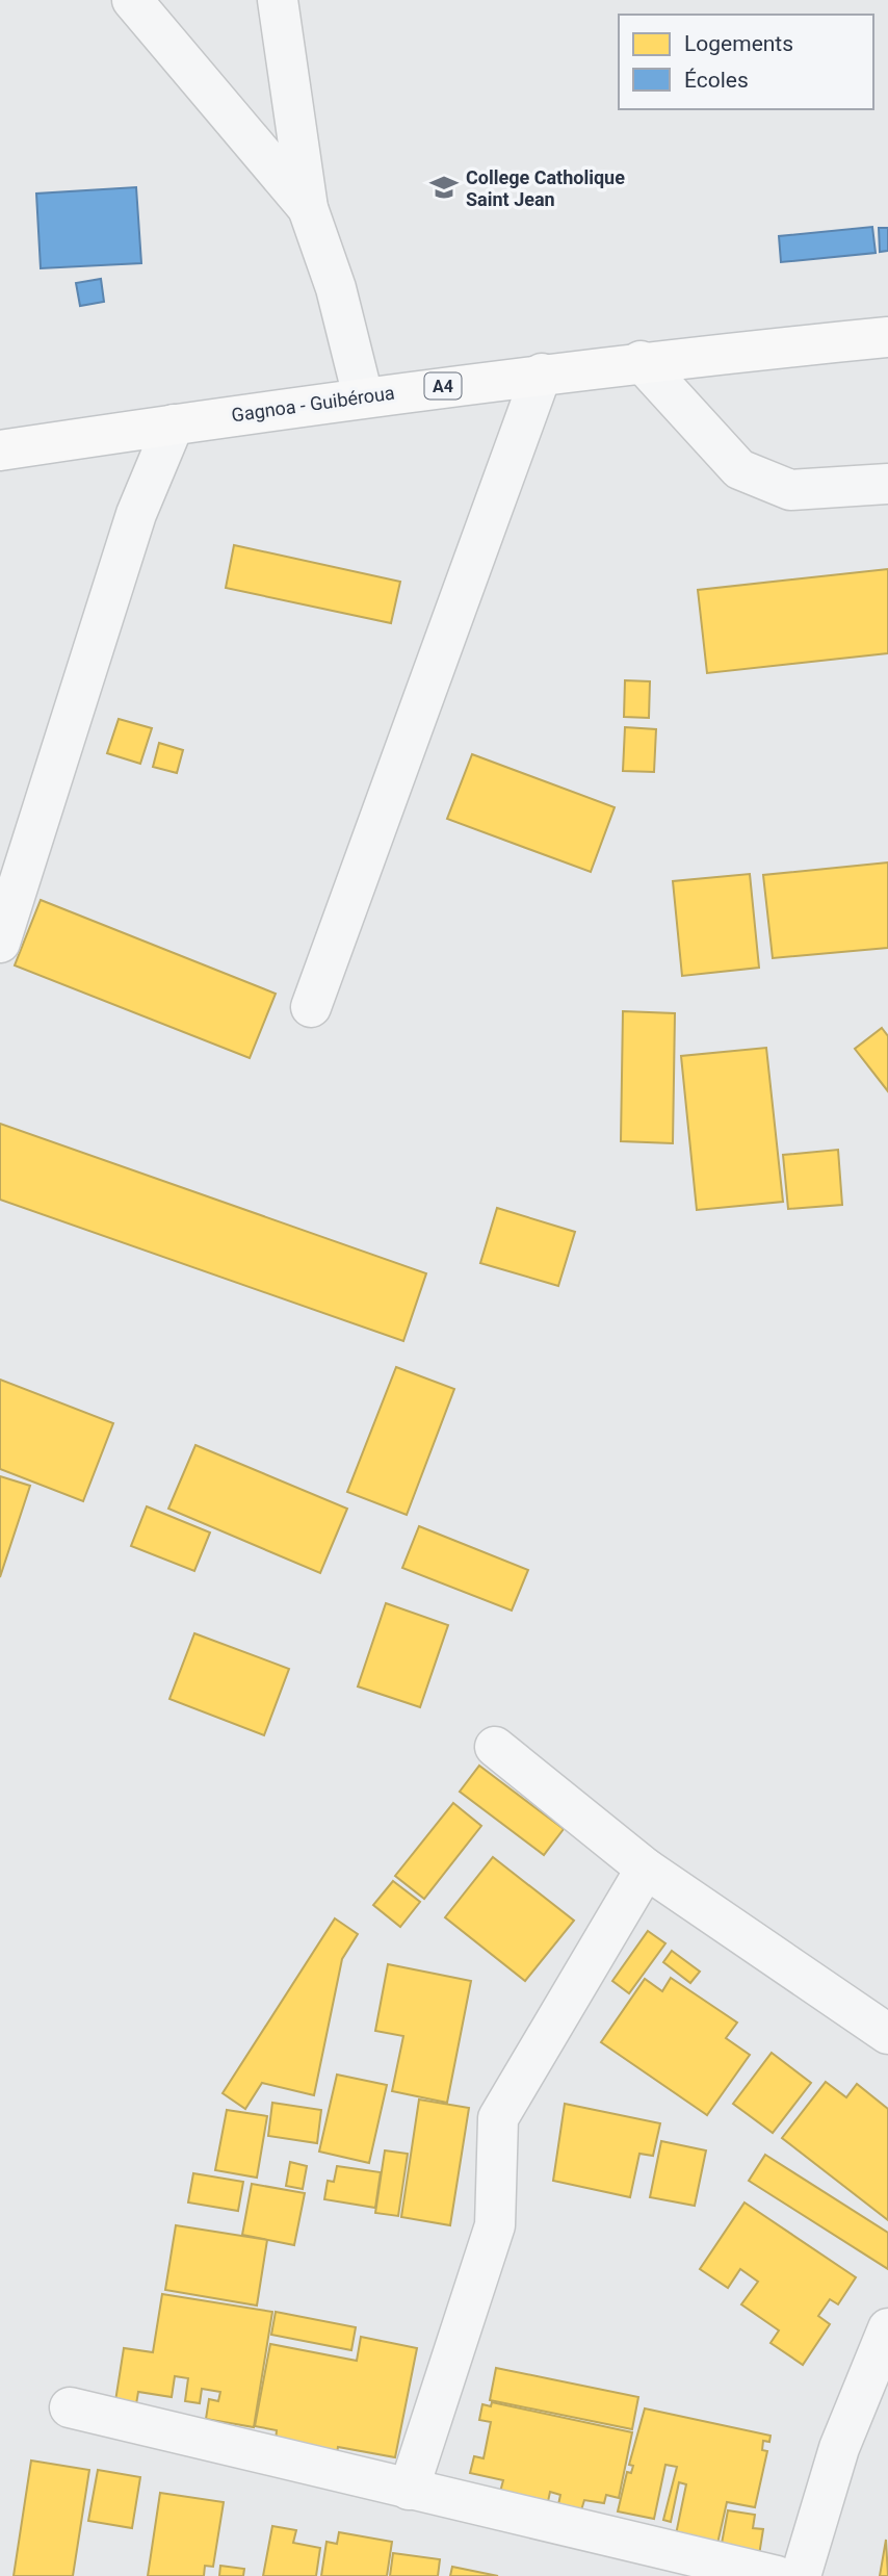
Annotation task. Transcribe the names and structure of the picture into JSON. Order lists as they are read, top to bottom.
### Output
{
  "streets": {
    "main road": ["A4", "Gagnoa - Guibéroua"]
  },
  "places": {
    "school or university": ["College Catholique Saint Jean"]
  },
  "legend": ["Logements", "Écoles"]
}
